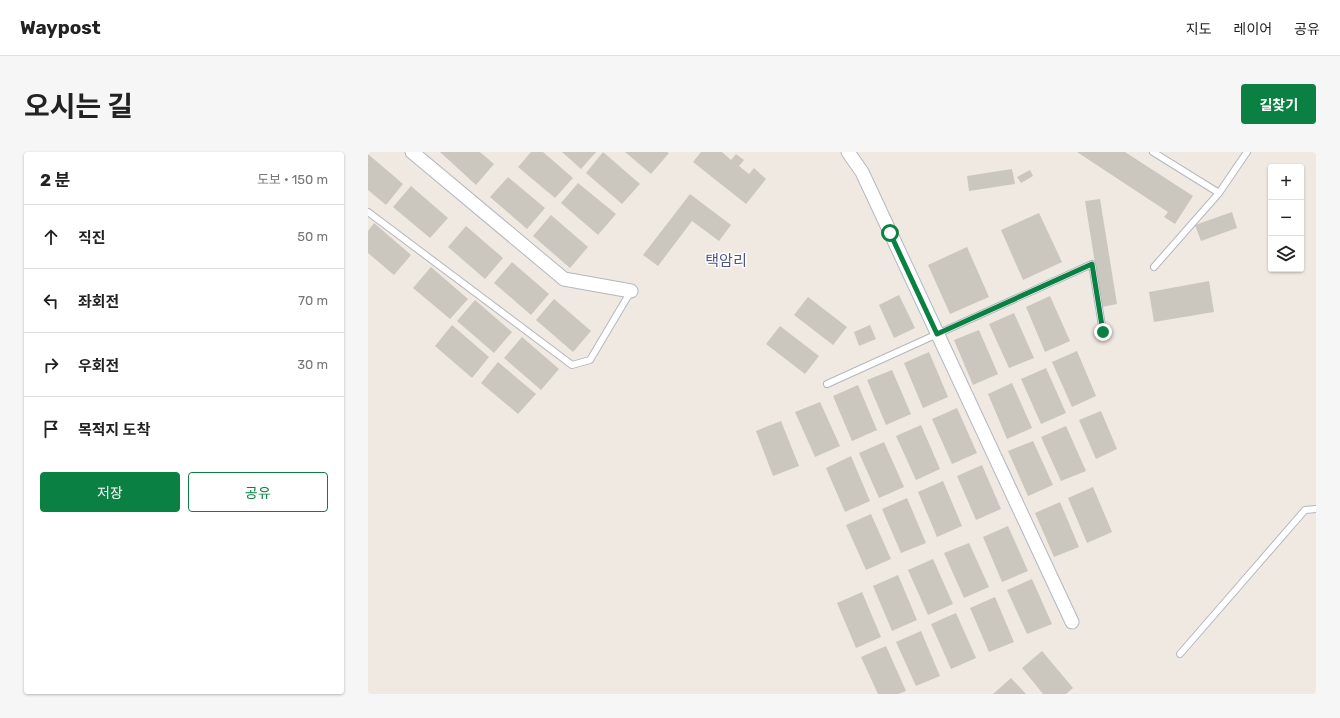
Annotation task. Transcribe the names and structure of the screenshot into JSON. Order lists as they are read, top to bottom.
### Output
{
  "districts": ["택암리"],
  "page": {
    "header": "Waypost",
    "nav": ["지도", "레이어", "공유"],
    "title": "오시는 길",
    "buttons": [
      "길찾기",
      ["저장", "공유"]
    ],
    "heading": ["2 분", "도보 · 150 m"],
    "map_buttons": ["+", "−"],
    "list": [
      ["직진", "50 m"],
      ["좌회전", "70 m"],
      ["우회전", "30 m"],
      "목적지 도착"
    ]
  }
}
